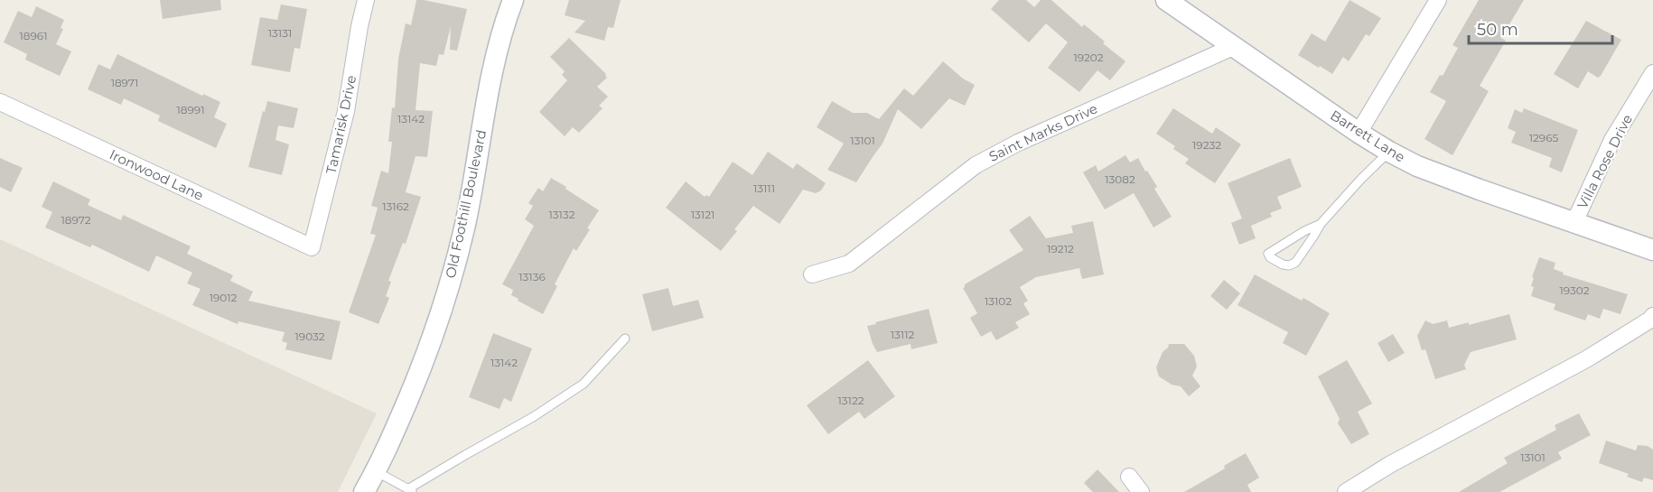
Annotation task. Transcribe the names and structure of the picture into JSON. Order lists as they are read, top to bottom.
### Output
{
  "streets": {
    "street": [
      "Tamarisk Drive",
      "Saint Marks Drive",
      "Barrett Lane",
      "Villa Rose Drive",
      "Ironwood Lane",
      "Old Foothill Boulevard"
    ]
  },
  "crossings": [
    ["Tamarisk Drive", "Ironwood Lane"],
    ["Saint Marks Drive", "Barrett Lane"],
    ["Barrett Lane", "Villa Rose Drive"]
  ],
  "house_numbers": [
    "13131",
    "18961",
    "19202",
    "18971",
    "18991",
    "13142",
    "12965",
    "13101",
    "19232",
    "13082",
    "13111",
    "13162",
    "13132",
    "13121",
    "18972",
    "19212",
    "13136",
    "19302",
    "19012",
    "13102",
    "13112",
    "19032",
    "13142",
    "13122",
    "13101"
  ],
  "scale_bar": "50 m"
}
